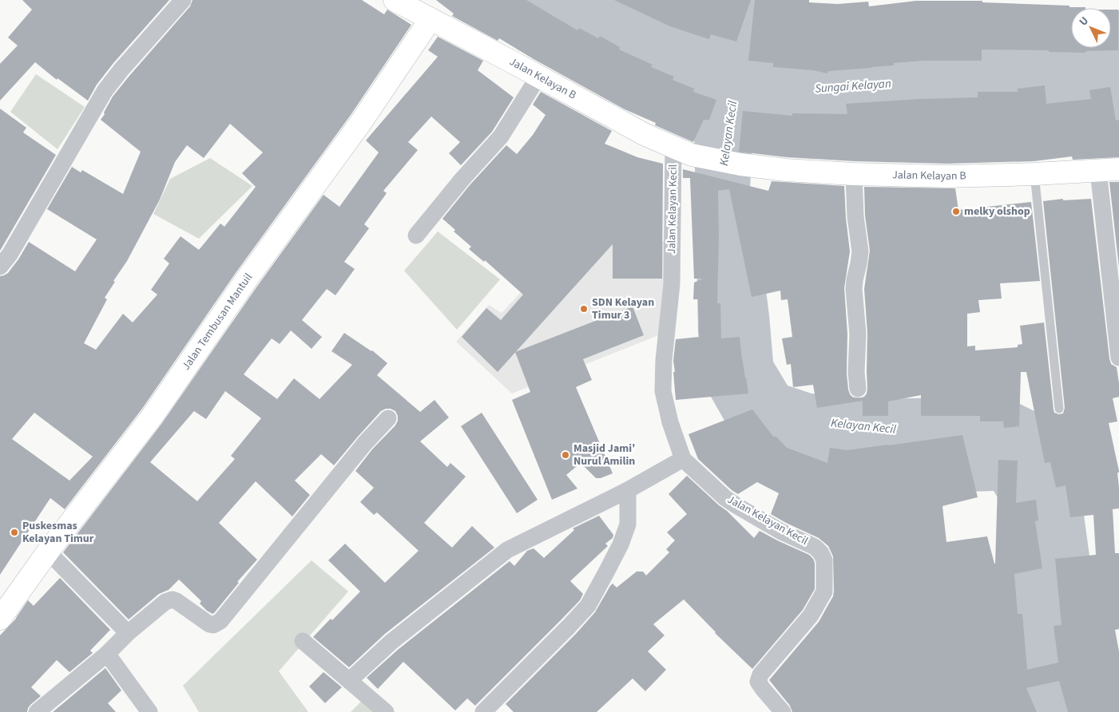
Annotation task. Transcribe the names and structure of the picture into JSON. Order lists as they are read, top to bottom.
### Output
{
  "streets": {
    "street": ["Jalan Kelayan B", "Jalan Kelayan Kecil", "Jalan Tembusan Mantuil"]
  },
  "crossings": [
    ["Jalan Kelayan B", "Jalan Kelayan Kecil"],
    ["Jalan Kelayan B", "Jalan Tembusan Mantuil"]
  ],
  "water": ["Sungai Kelayan", "Kelayan Kecil"],
  "places": [
    "melky olshop",
    "SDN Kelayan Timur 3",
    "Masjid Jami' Nurul Amilin",
    "Puskesmas Kelayan Timur"
  ],
  "north": "top left"
}
